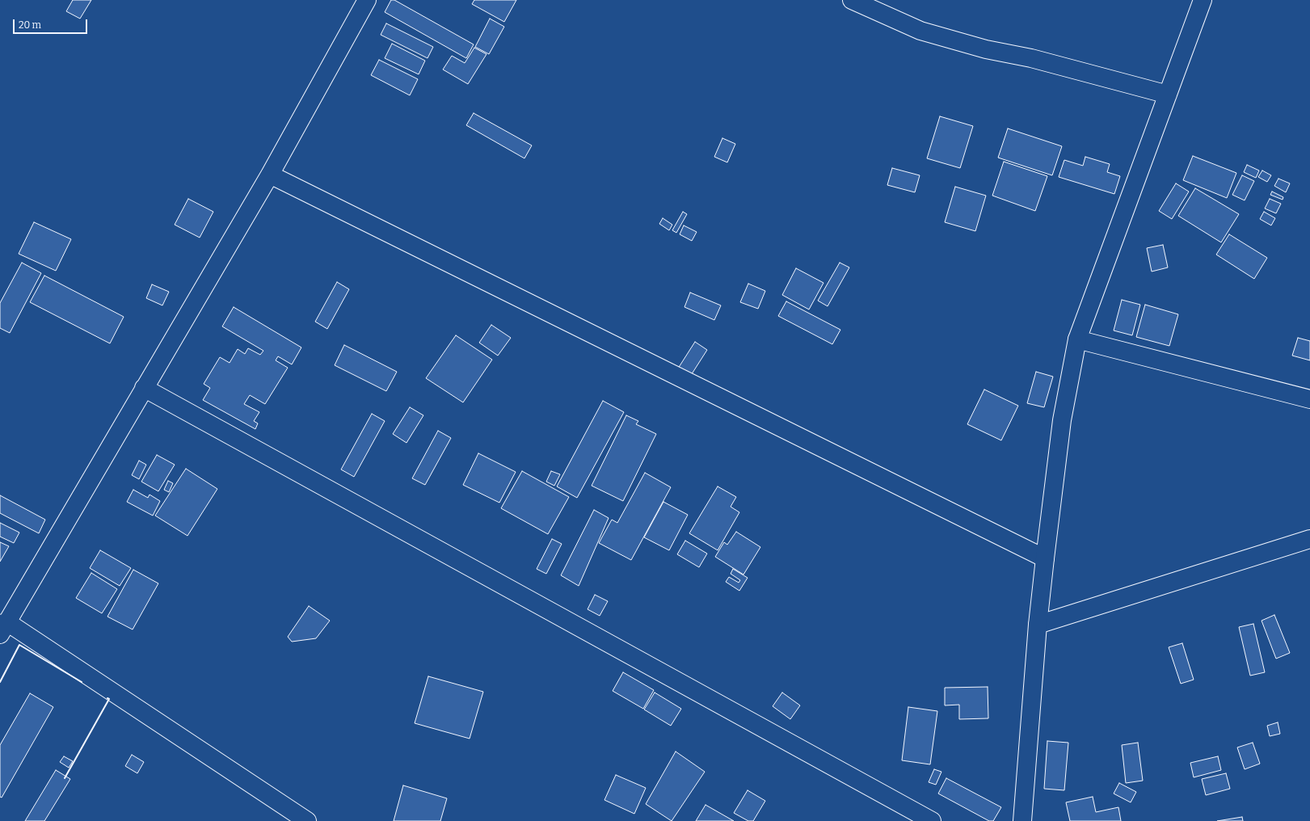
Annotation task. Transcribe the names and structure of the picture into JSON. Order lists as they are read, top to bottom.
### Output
{
  "scale_bar": "20 m"
}
